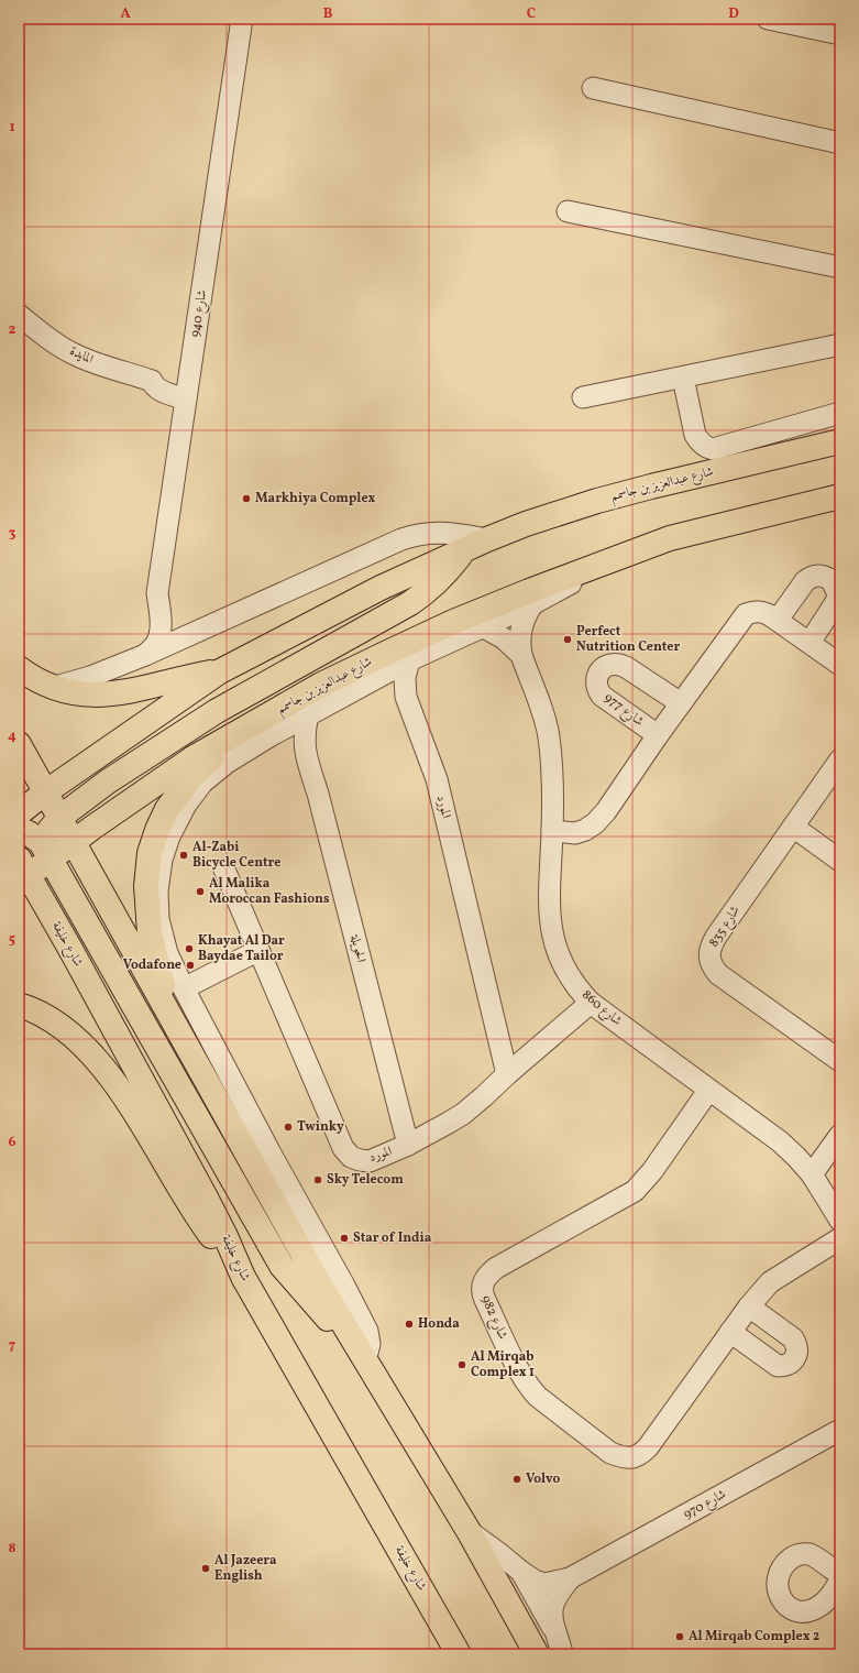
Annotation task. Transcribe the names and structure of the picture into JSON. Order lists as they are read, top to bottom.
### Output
{
  "streets": {
    "main road": ["شارع عبدالعزيز بن جاسمم", "شارع خليفة"],
    "street": [
      "شارع 940",
      "المايدة",
      "شارع 977",
      "المورد",
      "شارع 835",
      "الحويلة",
      "شارع 860",
      "شارع 982",
      "شارع 970"
    ]
  },
  "crossings": [
    ["شارع 940", "المايدة"],
    ["شارع عبدالعزيز بن جاسمم", "المورد"],
    ["شارع عبدالعزيز بن جاسمم", "الحويلة"],
    ["شارع عبدالعزيز بن جاسمم", "شارع 860"],
    ["شارع 977", "شارع 860"],
    ["المورد", "الحويلة"],
    ["المورد", "شارع 860"],
    ["شارع 860", "شارع 982"]
  ],
  "places": [
    "Markhiya Complex",
    "Perfect Nutrition Center",
    "Al-Zabi Bicycle Centre",
    "Al Malika Moroccan Fashions",
    "Khayat Al Dar Baydae Tailor",
    "Vodafone",
    "Twinky",
    "Sky Telecom",
    "Star of India",
    "Honda",
    "Al Mirqab Complex 1",
    "Volvo",
    "Al Jazeera English",
    "Al Mirqab Complex 2"
  ],
  "grid": {
    "columns": [
      "A",
      "B",
      "C",
      "D"
    ],
    "rows": [
      "1",
      "2",
      "3",
      "4",
      "5",
      "6",
      "7",
      "8"
    ]
  }
}
